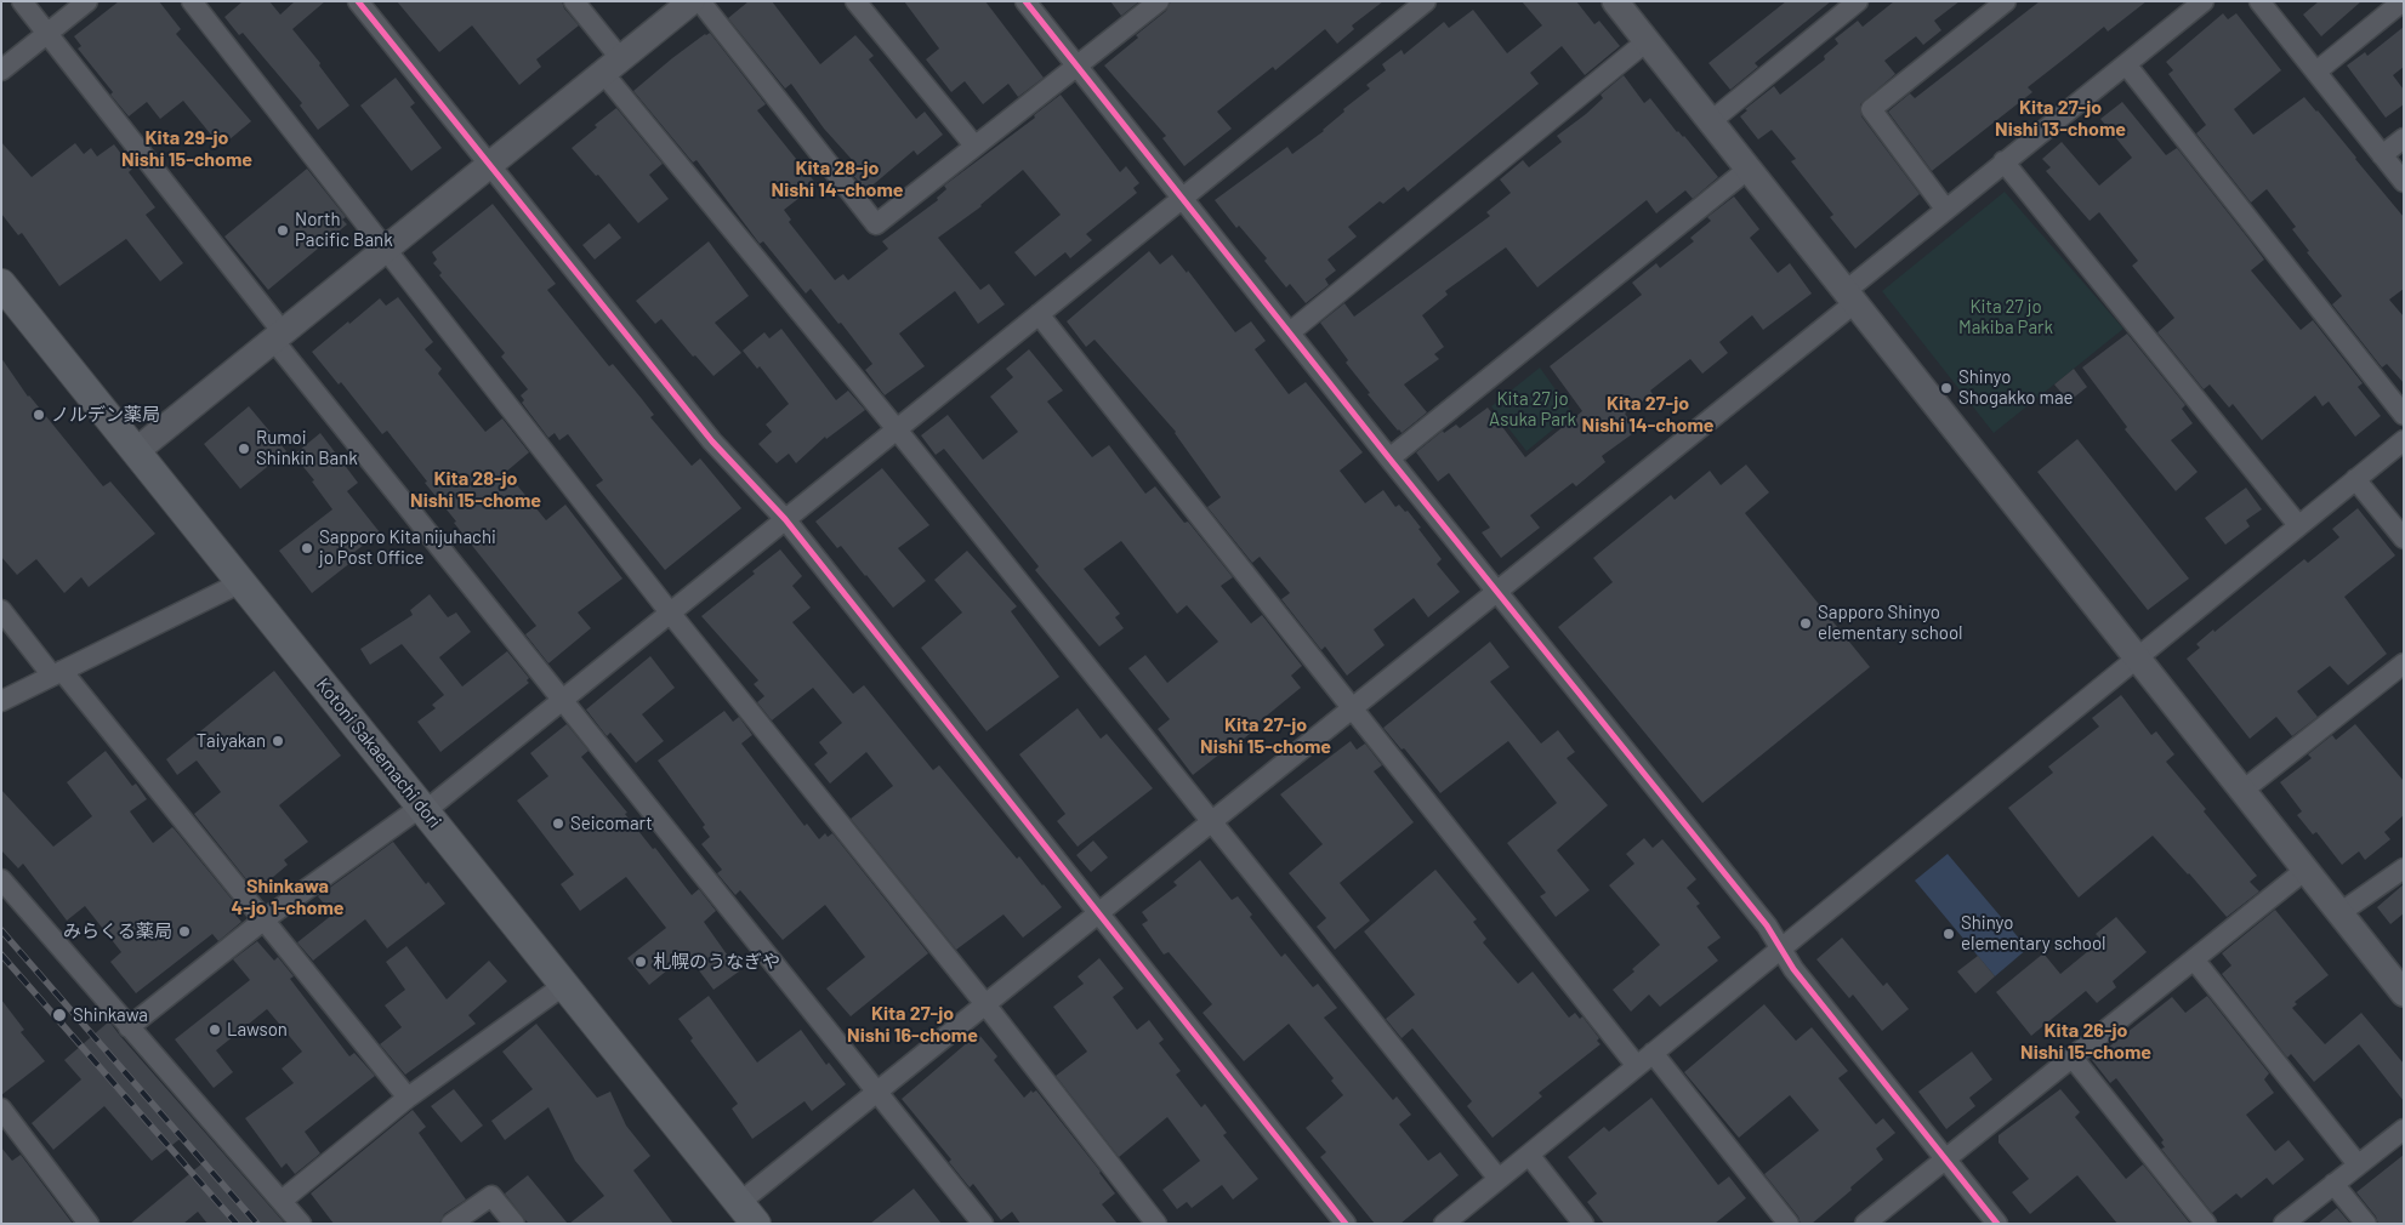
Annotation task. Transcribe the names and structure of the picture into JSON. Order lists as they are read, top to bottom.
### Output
{
  "streets": {
    "main road": ["Kotoni Sakaemachi dori"]
  },
  "districts": [
    "Kita 27-jo Nishi 13-chome",
    "Kita 29-jo Nishi 15-chome",
    "Kita 28-jo Nishi 14-chome",
    "Kita 27-jo Nishi 14-chome",
    "Kita 28-jo Nishi 15-chome",
    "Kita 27-jo Nishi 15-chome",
    "Shinkawa 4-jo 1-chome",
    "Kita 27-jo Nishi 16-chome",
    "Kita 26-jo Nishi 15-chome"
  ],
  "parks": ["Kita 27 jo Makiba Park", "Kita 27 jo Asuka Park"],
  "places": [
    "North Pacific Bank",
    "Shinyo Shogakko mae",
    "ノルデン薬局",
    "Rumoi Shinkin Bank",
    "Sapporo Kita nijuhachi jo Post Office",
    "Sapporo Shinyo elementary school",
    "Taiyakan",
    "Seicomart",
    "みらくる薬局",
    "Shinyo elementary school",
    "札幌のうなぎや",
    "Shinkawa",
    "Lawson"
  ]
}
